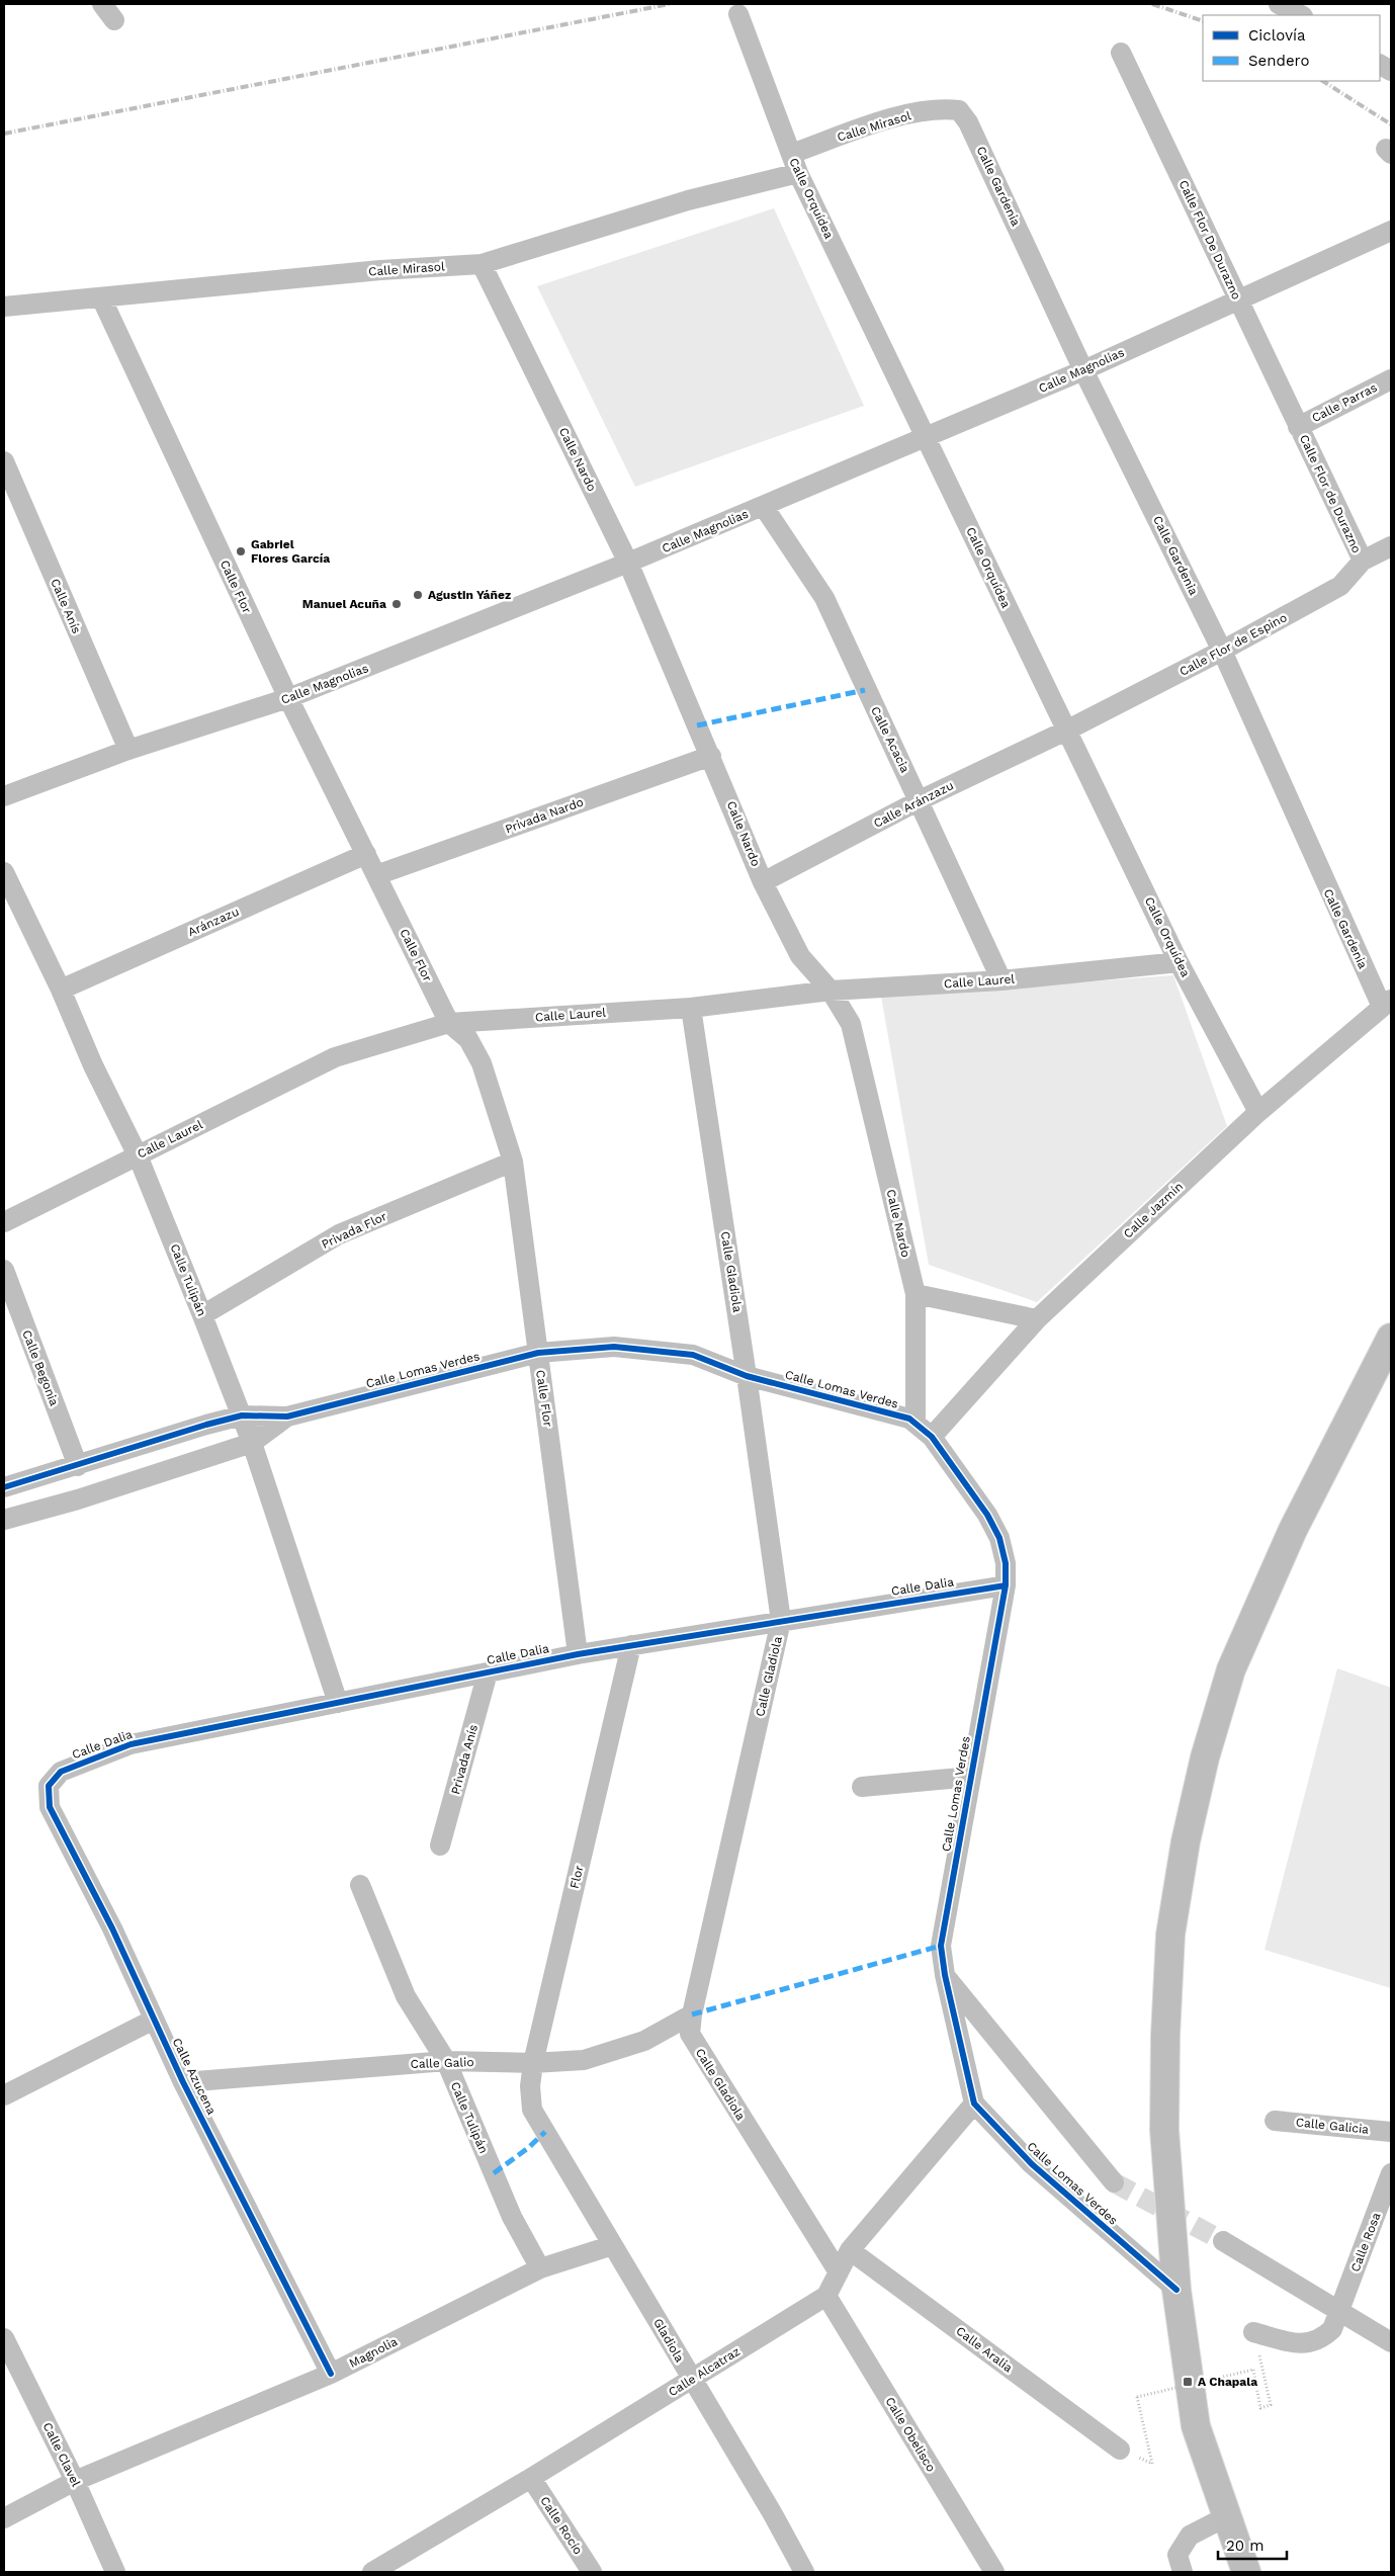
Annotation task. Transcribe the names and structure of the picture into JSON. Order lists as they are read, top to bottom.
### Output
{
  "streets": {
    "street": [
      "Calle Mirasol",
      "Calle Gardenia",
      "Calle Orquídea",
      "Calle Flor De Durazno",
      "Calle Magnolias",
      "Calle Parras",
      "Calle Nardo",
      "Calle Flor de Durazno",
      "Calle Flor",
      "Calle Anís",
      "Calle Flor de Espino",
      "Calle Acacia",
      "Calle Aránzazu",
      "Privada Nardo",
      "Aránzazu",
      "Calle Laurel",
      "Calle Jazmín",
      "Privada Flor",
      "Calle Gladiola",
      "Calle Tulipán",
      "Calle Begonia",
      "Calle Lomas Verdes",
      "Calle Dalia",
      "Privada Anís",
      "Flor",
      "Calle Galio",
      "Calle Azucena",
      "Calle Galicia",
      "Calle Rosa",
      "Gladiola",
      "Calle Aralia",
      "Magnolia",
      "Calle Alcatraz",
      "Calle Obelisco",
      "Calle Clavel",
      "Calle Rocío"
    ]
  },
  "crossings": [
    ["Calle Mirasol", "Calle Gardenia"],
    ["Calle Mirasol", "Calle Orquídea"],
    ["Calle Mirasol", "Calle Nardo"],
    ["Calle Mirasol", "Calle Flor"],
    ["Calle Gardenia", "Calle Magnolias"],
    ["Calle Gardenia", "Calle Flor de Espino"],
    ["Calle Gardenia", "Calle Jazmín"],
    ["Calle Orquídea", "Calle Magnolias"],
    ["Calle Orquídea", "Calle Flor de Espino"],
    ["Calle Orquídea", "Calle Aránzazu"],
    ["Calle Orquídea", "Calle Laurel"],
    ["Calle Orquídea", "Calle Jazmín"],
    ["Calle Flor De Durazno", "Calle Magnolias"],
    ["Calle Flor De Durazno", "Calle Parras"],
    ["Calle Flor De Durazno", "Calle Flor de Durazno"],
    ["Calle Magnolias", "Calle Nardo"],
    ["Calle Magnolias", "Calle Flor"],
    ["Calle Magnolias", "Calle Anís"],
    ["Calle Magnolias", "Calle Acacia"],
    ["Calle Parras", "Calle Flor de Durazno"],
    ["Calle Nardo", "Calle Aránzazu"],
    ["Calle Nardo", "Privada Nardo"],
    ["Calle Nardo", "Calle Laurel"],
    ["Calle Nardo", "Calle Lomas Verdes"],
    ["Calle Flor de Durazno", "Calle Flor de Espino"],
    ["Calle Flor", "Privada Nardo"],
    ["Calle Flor", "Aránzazu"],
    ["Calle Flor", "Calle Laurel"],
    ["Calle Flor", "Privada Flor"],
    ["Calle Flor", "Calle Lomas Verdes"],
    ["Calle Flor", "Calle Dalia"],
    ["Calle Flor de Espino", "Calle Aránzazu"],
    ["Calle Acacia", "Calle Aránzazu"],
    ["Calle Acacia", "Calle Laurel"],
    ["Aránzazu", "Calle Tulipán"],
    ["Calle Laurel", "Calle Gladiola"],
    ["Calle Laurel", "Calle Tulipán"],
    ["Calle Jazmín", "Calle Lomas Verdes"],
    ["Privada Flor", "Calle Tulipán"],
    ["Calle Gladiola", "Calle Lomas Verdes"],
    ["Calle Gladiola", "Calle Dalia"],
    ["Calle Gladiola", "Calle Galio"],
    ["Calle Tulipán", "Calle Lomas Verdes"],
    ["Calle Tulipán", "Calle Dalia"],
    ["Calle Tulipán", "Calle Galio"],
    ["Calle Tulipán", "Magnolia"],
    ["Calle Begonia", "Calle Lomas Verdes"],
    ["Calle Lomas Verdes", "Calle Dalia"],
    ["Calle Dalia", "Privada Anís"],
    ["Calle Dalia", "Flor"],
    ["Calle Dalia", "Calle Azucena"],
    ["Flor", "Calle Galio"],
    ["Flor", "Gladiola"],
    ["Calle Galio", "Calle Azucena"],
    ["Calle Azucena", "Magnolia"],
    ["Gladiola", "Magnolia"],
    ["Gladiola", "Calle Alcatraz"],
    ["Magnolia", "Calle Clavel"],
    ["Calle Alcatraz", "Calle Obelisco"],
    ["Calle Alcatraz", "Calle Rocío"]
  ],
  "places": {
    "other": ["Gabriel Flores García", "Agustin Yáñez", "Manuel Acuña"],
    "transit": ["A Chapala"]
  },
  "legend": ["Ciclovía", "Sendero"],
  "scale_bar": "20 m"
}
